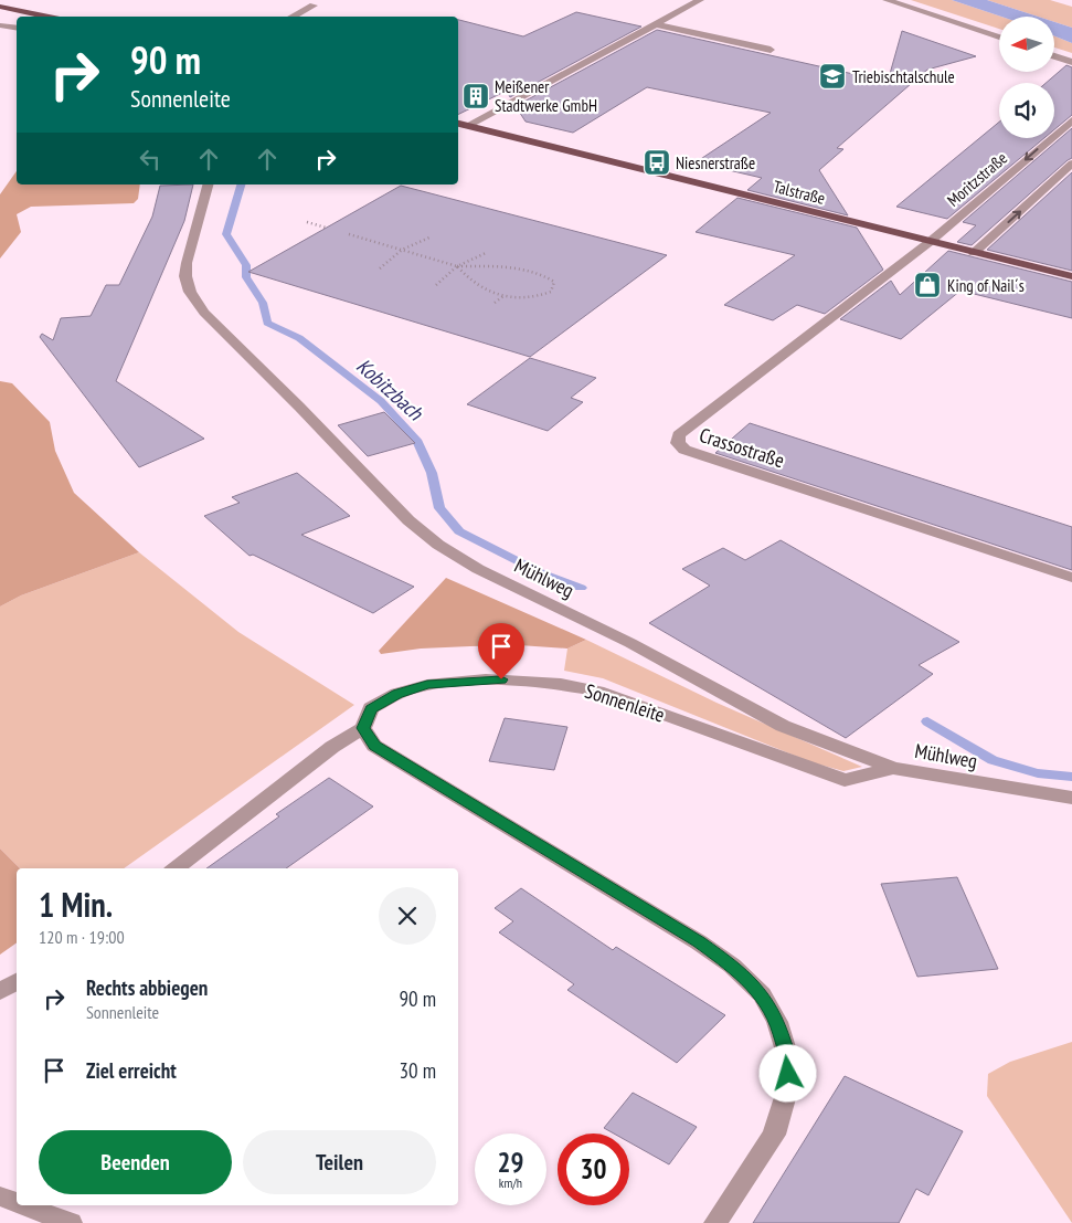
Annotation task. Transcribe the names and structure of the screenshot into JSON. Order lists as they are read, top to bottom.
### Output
{
  "streets": {
    "main road": ["Talstraße"],
    "street": [
      "Moritzstraße",
      "Crassostraße",
      "Mühlweg",
      "Sonnenleite"
    ]
  },
  "crossings": [
    ["Moritzstraße", "Talstraße"],
    ["Moritzstraße", "Crassostraße"],
    ["Talstraße", "Crassostraße"],
    ["Mühlweg", "Sonnenleite"]
  ],
  "water": ["Kobitzbach"],
  "places": {
    "school or university": ["Triebischtalschule"],
    "building": ["Meißener Stadtwerke GmbH"],
    "bus stop": ["Niesnerstraße"],
    "shop": ["King of Nail´s"]
  },
  "north": "left",
  "page": {
    "turn": ["90 m", "Sonnenleite"],
    "heading": ["1 Min.", "120 m · 19:00"],
    "list": [
      {
        "name": "Rechts abbiegen",
        "note": "Sonnenleite",
        "value": "90 m"
      },
      {
        "name": "Ziel erreicht",
        "value": "30 m"
      }
    ],
    "buttons": ["Beenden", "Teilen"],
    "speed": "29 km/h",
    "limit": "30"
  }
}
